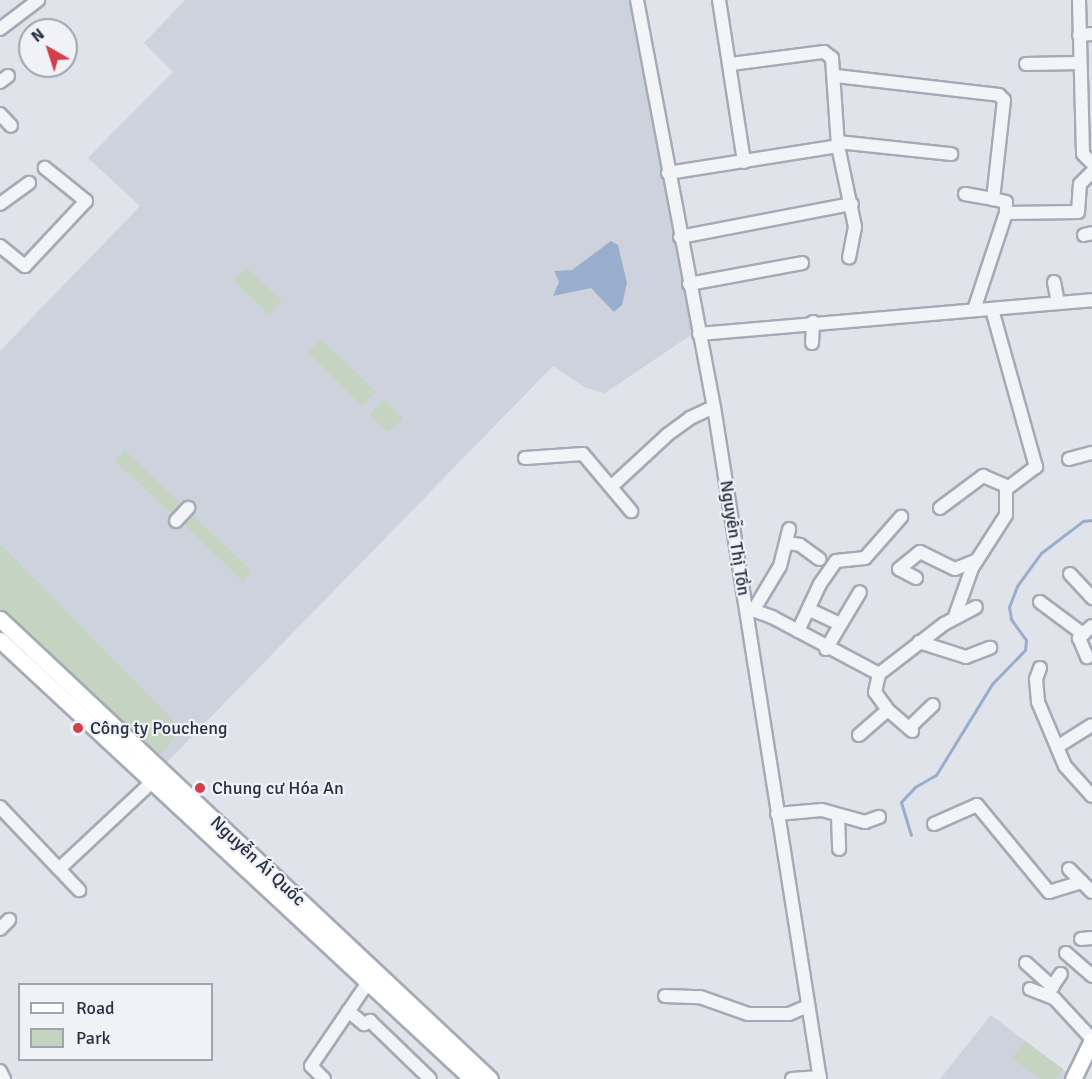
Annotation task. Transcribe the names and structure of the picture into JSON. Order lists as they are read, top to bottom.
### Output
{
  "streets": {
    "main road": ["Nguyễn Ái Quốc"],
    "street": ["Nguyễn Thị Tồn"]
  },
  "places": ["Công ty Poucheng", "Chung cư Hóa An"],
  "legend": ["Road", "Park"],
  "north": "top left"
}
